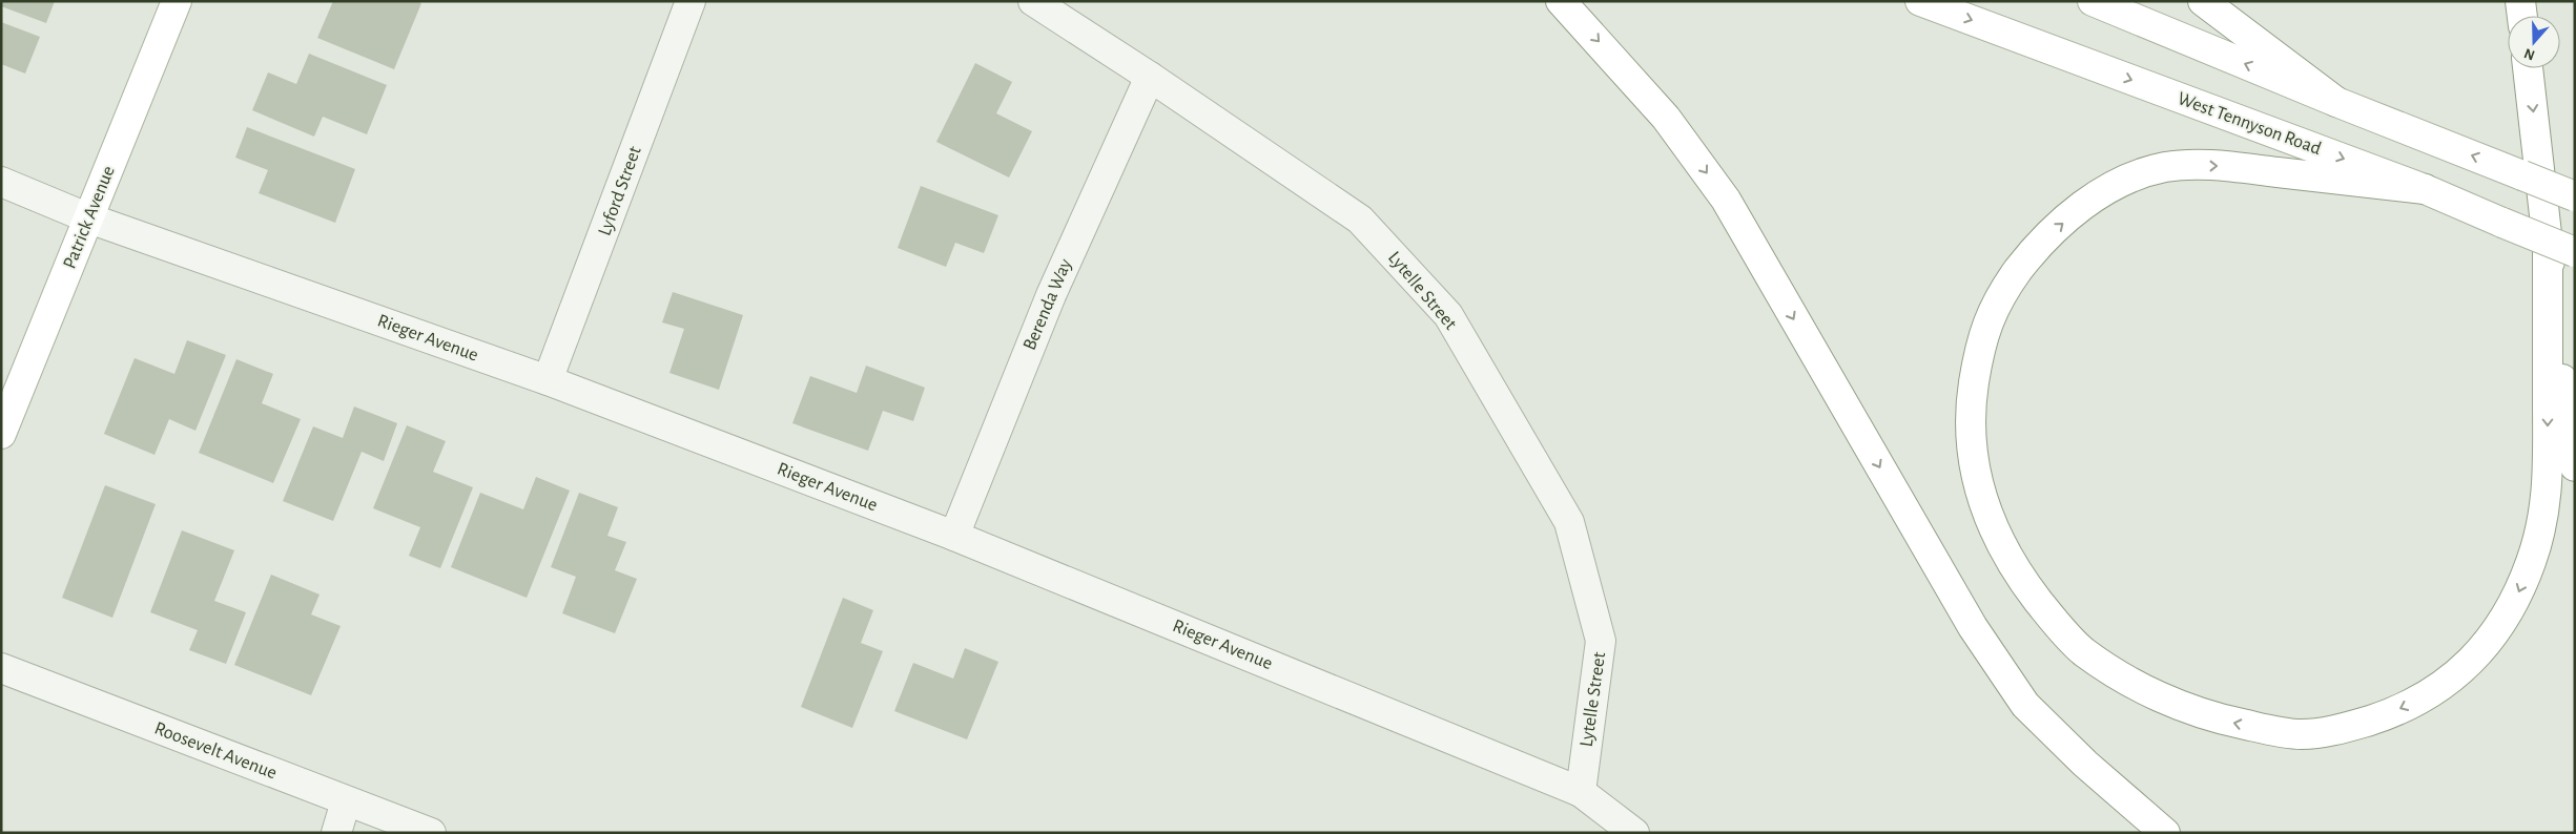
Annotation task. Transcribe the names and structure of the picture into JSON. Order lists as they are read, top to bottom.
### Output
{
  "streets": {
    "main road": ["West Tennyson Road", "Patrick Avenue"],
    "street": [
      "Lyford Street",
      "Lytelle Street",
      "Berenda Way",
      "Rieger Avenue",
      "Roosevelt Avenue"
    ]
  },
  "crossings": [
    ["Lyford Street", "Rieger Avenue"],
    ["Patrick Avenue", "Rieger Avenue"],
    ["Lytelle Street", "Berenda Way"],
    ["Lytelle Street", "Rieger Avenue"],
    ["Berenda Way", "Rieger Avenue"]
  ],
  "north": "bottom"
}
